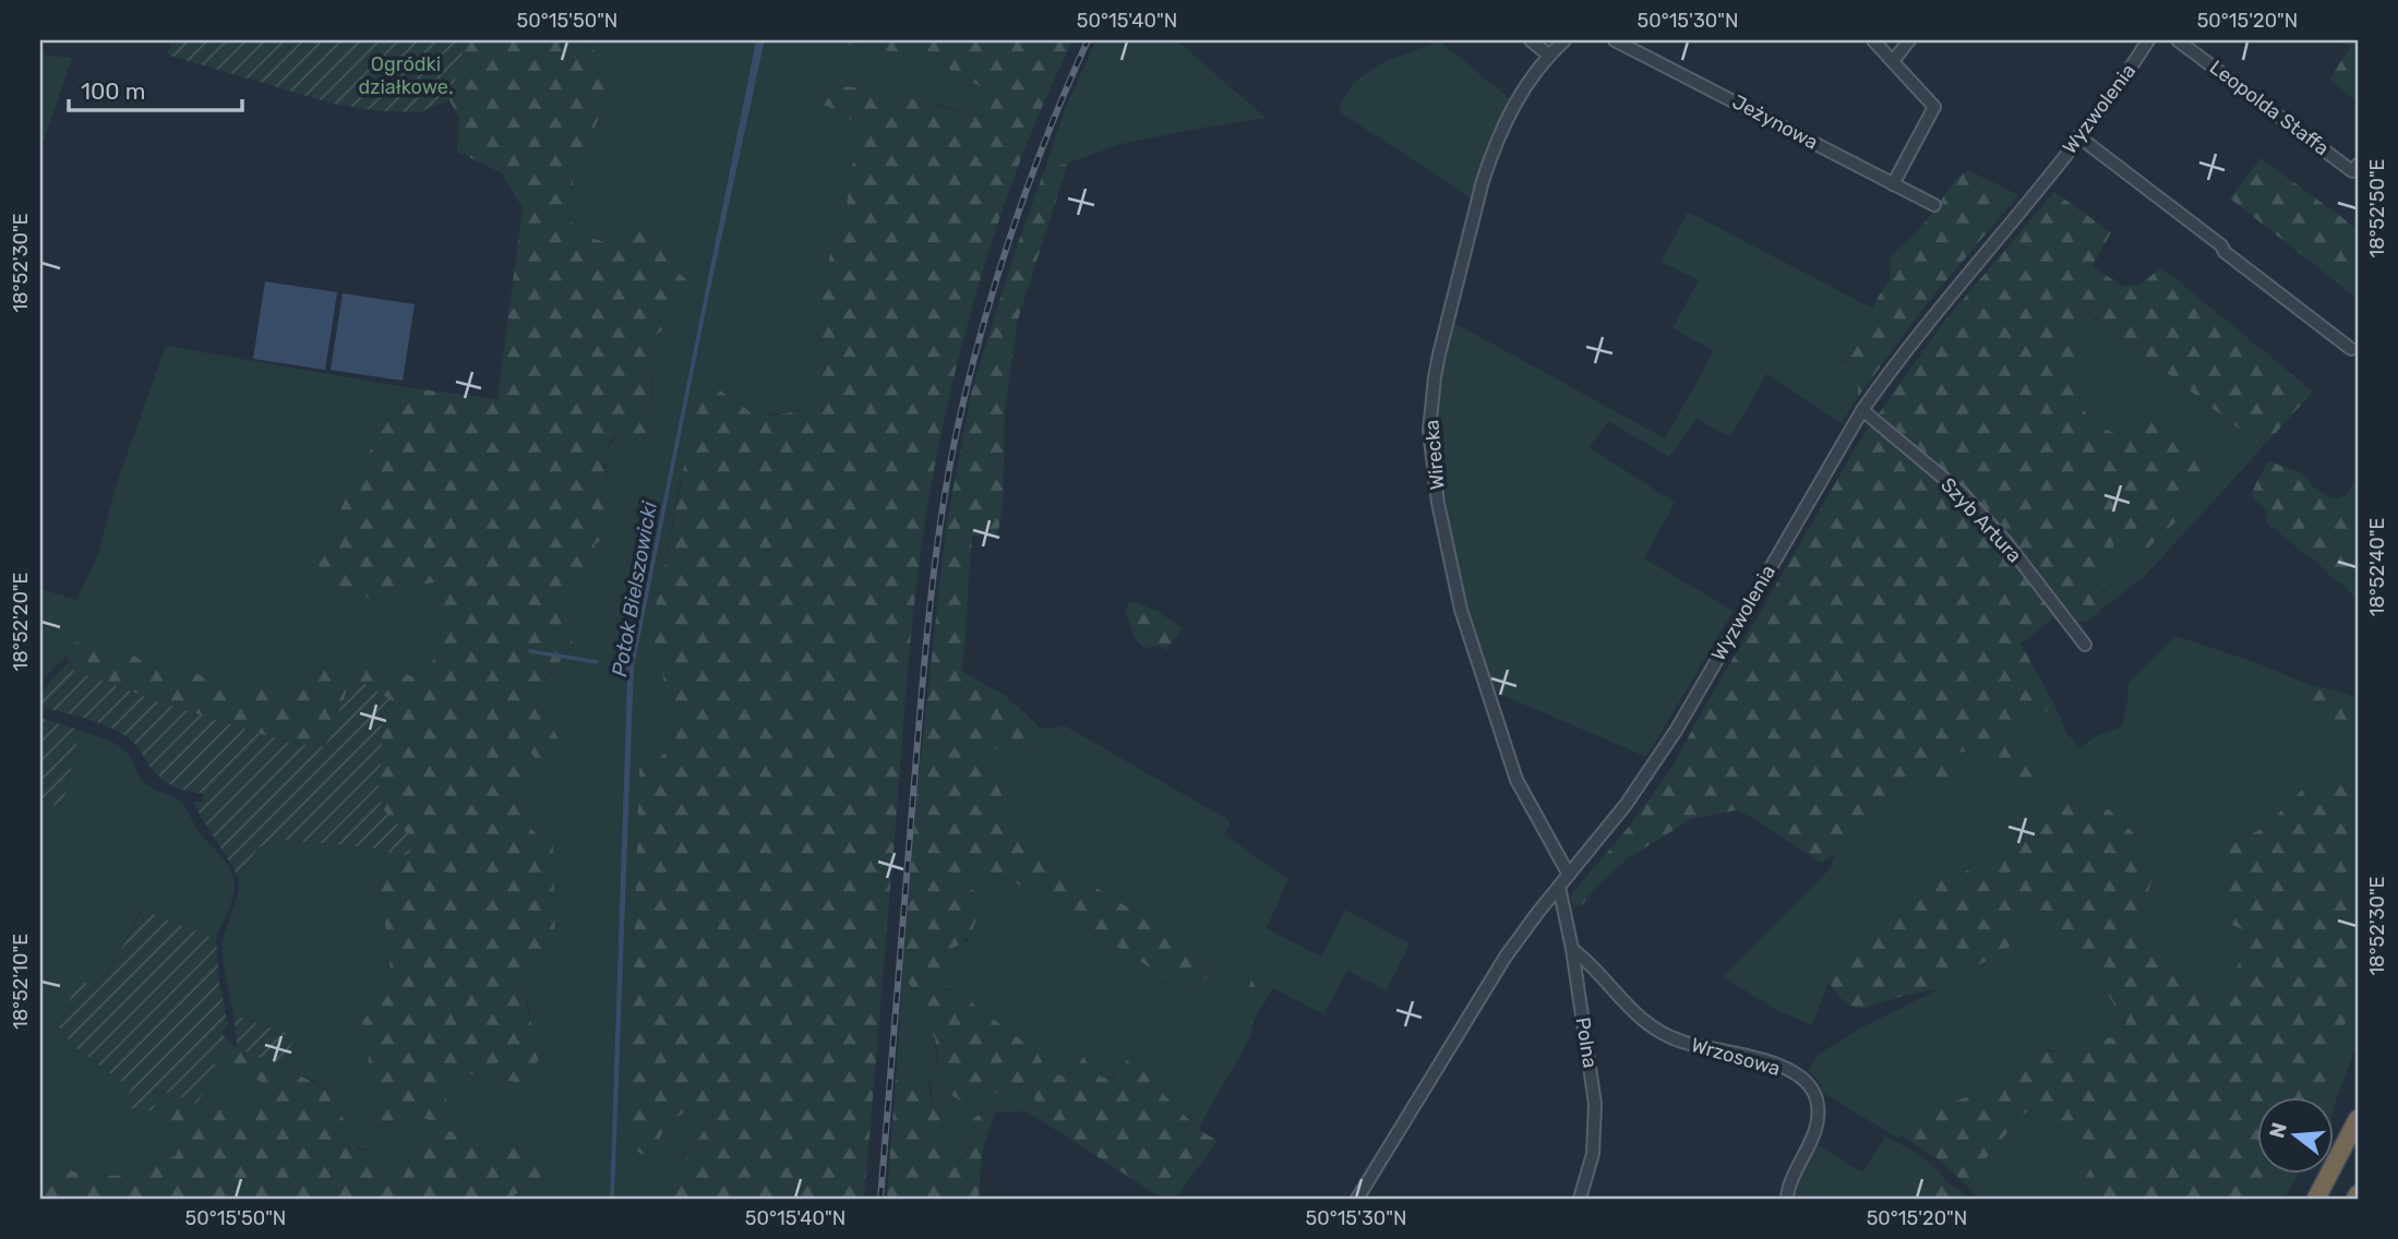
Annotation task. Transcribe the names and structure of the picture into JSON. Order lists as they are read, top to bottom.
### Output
{
  "streets": {
    "street": [
      "Leopolda Staffa",
      "Wyzwolenia",
      "Jeżynowa",
      "Wirecka",
      "Szyb Artura",
      "Polna",
      "Wrzosowa"
    ]
  },
  "crossings": [
    ["Wyzwolenia", "Wirecka"],
    ["Wyzwolenia", "Szyb Artura"],
    ["Wyzwolenia", "Polna"],
    ["Polna", "Wrzosowa"]
  ],
  "water": ["Potok Bielszowicki"],
  "parks": ["Ogródki działkowe."],
  "scale_bar": "100 m",
  "north": "left",
  "coordinates": [
    "50°15'50\"N",
    "50°15'40\"N",
    "50°15'30\"N",
    "50°15'20\"N",
    "18°52'50\"E",
    "18°52'30\"E",
    "18°52'40\"E",
    "18°52'20\"E",
    "18°52'10\"E"
  ]
}
